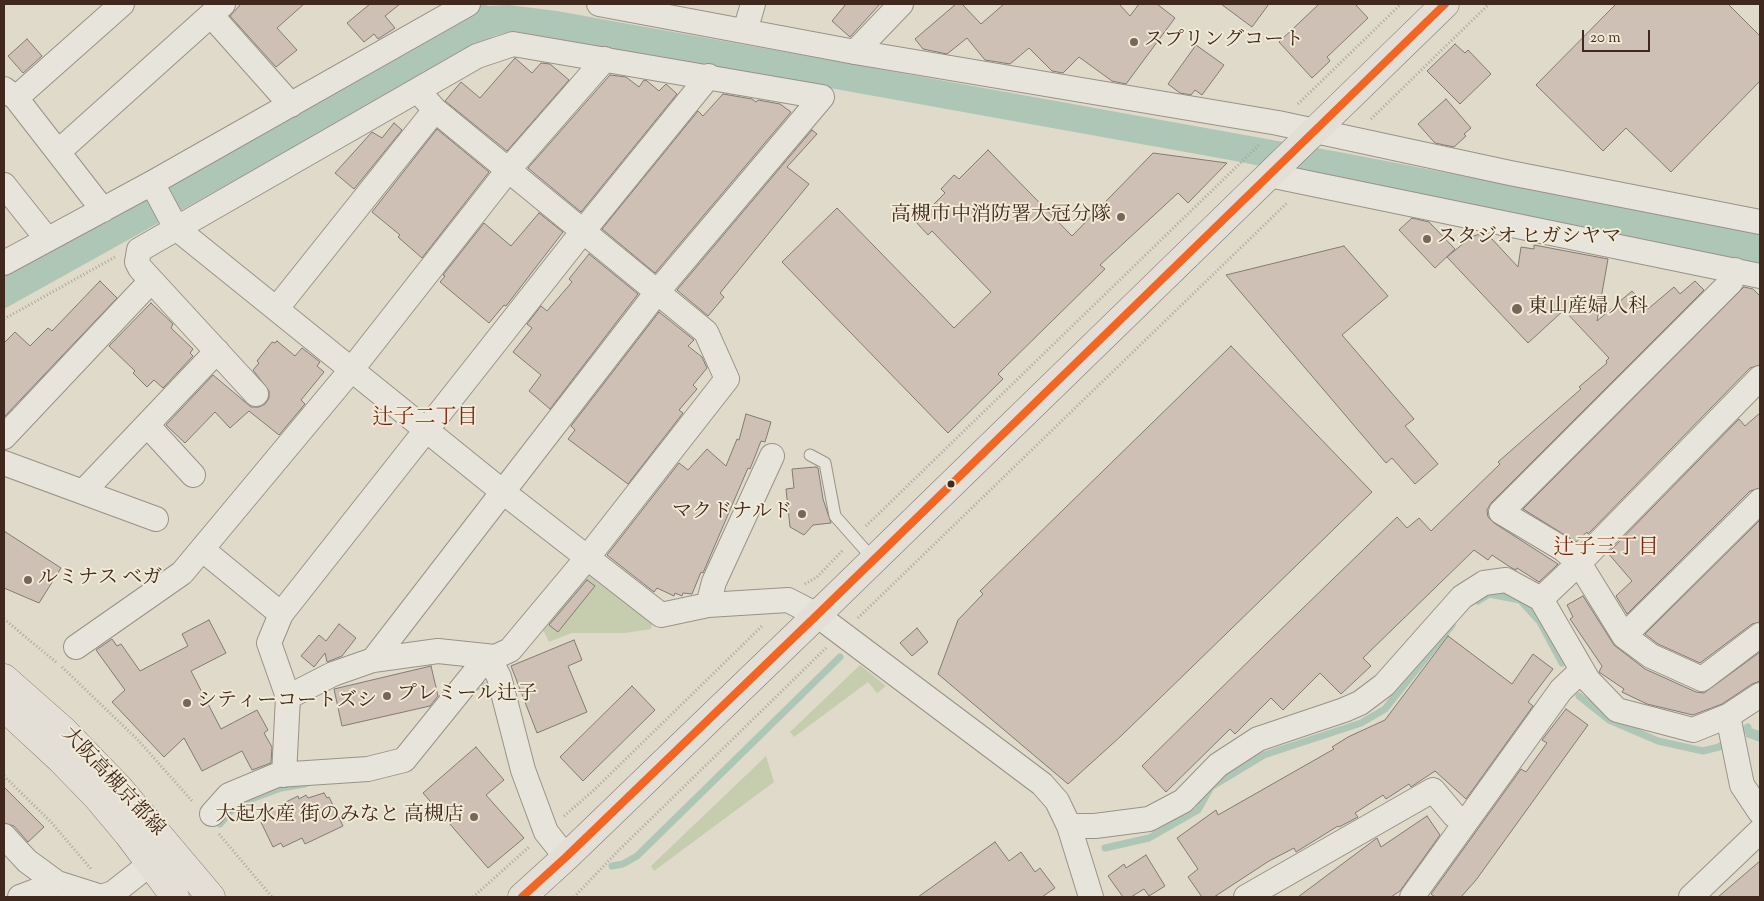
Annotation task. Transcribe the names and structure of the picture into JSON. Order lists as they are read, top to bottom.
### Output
{
  "streets": {
    "main road": ["大阪高槻京都線"]
  },
  "districts": ["辻子二丁目", "辻子三丁目"],
  "places": [
    "スプリングコート",
    "高槻市中消防署大冠分隊",
    "スタジオ ヒガシヤマ",
    "東山産婦人科",
    "マクドナルド",
    "ルミナス ベガ",
    "プレミール辻子",
    "シティーコートズシ",
    "大起水産 街のみなと 高槻店"
  ],
  "scale_bar": "20 m"
}
